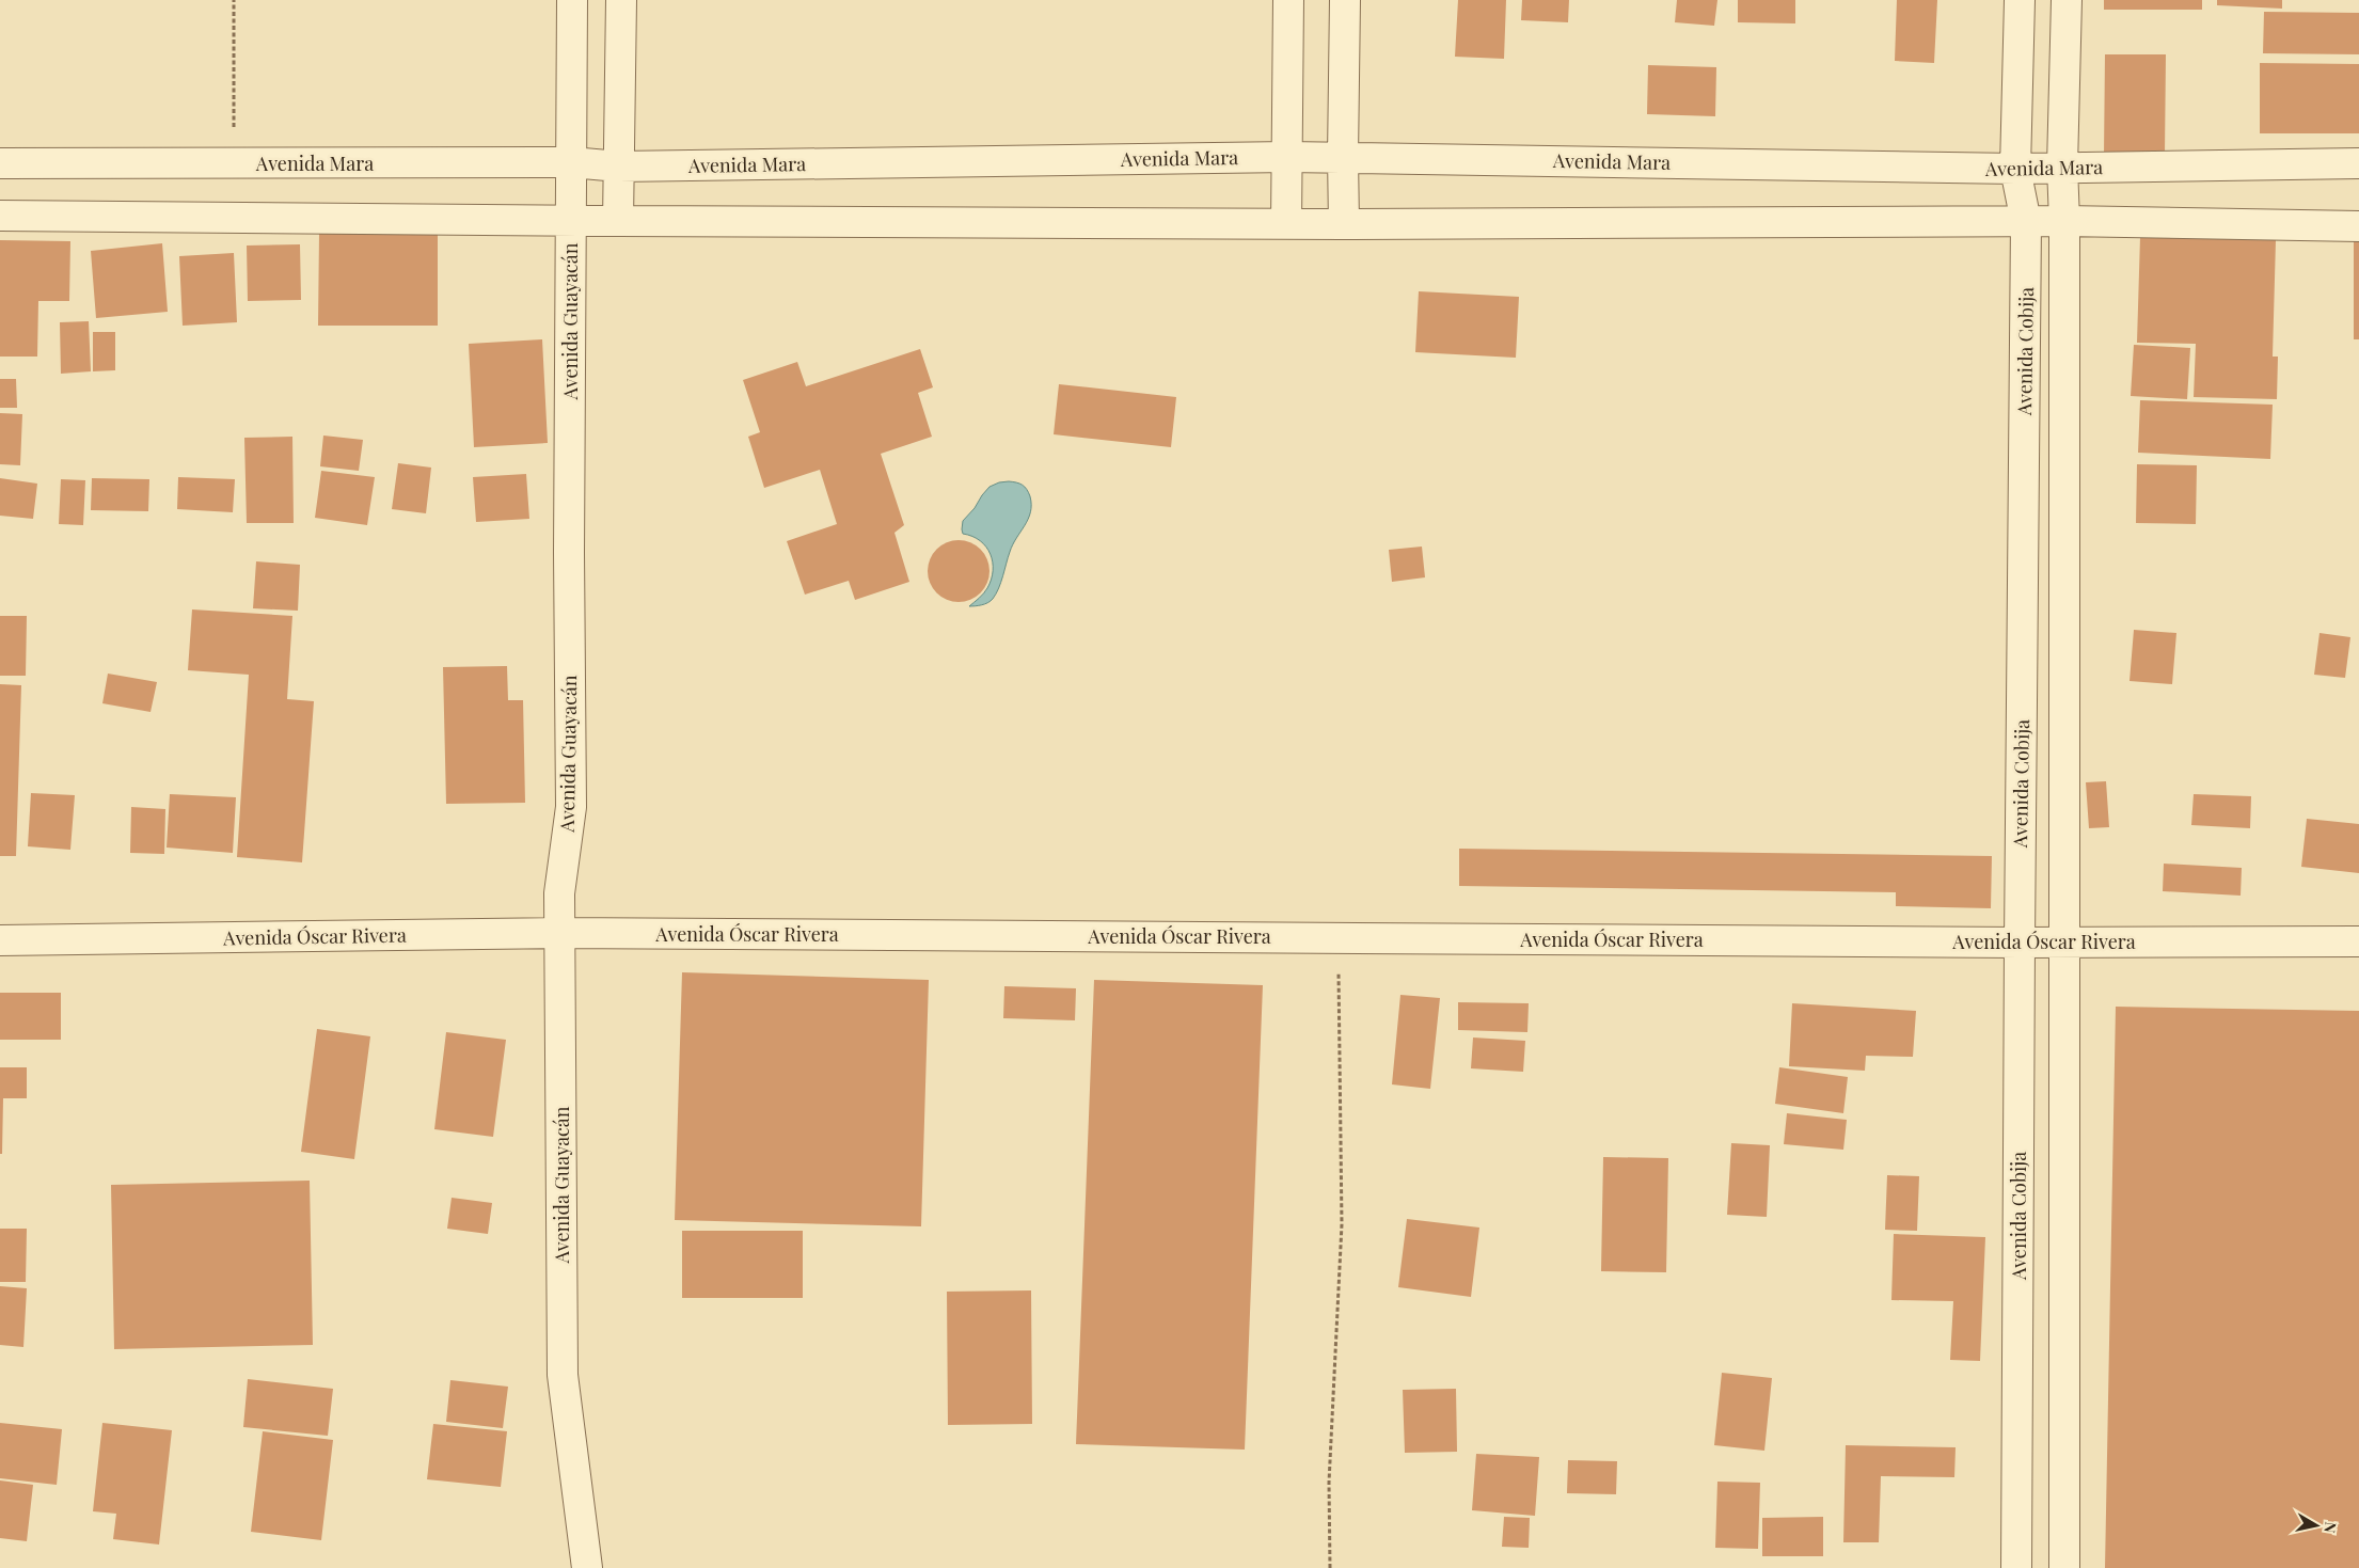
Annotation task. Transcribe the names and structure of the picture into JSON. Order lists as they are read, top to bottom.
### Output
{
  "streets": {
    "street": [
      "Avenida Mara",
      "Avenida Guayacán",
      "Avenida Cobija",
      "Avenida Óscar Rivera"
    ]
  },
  "crossings": [
    ["Avenida Mara", "Avenida Guayacán"],
    ["Avenida Mara", "Avenida Cobija"],
    ["Avenida Guayacán", "Avenida Óscar Rivera"],
    ["Avenida Cobija", "Avenida Óscar Rivera"]
  ],
  "north": "right"
}
